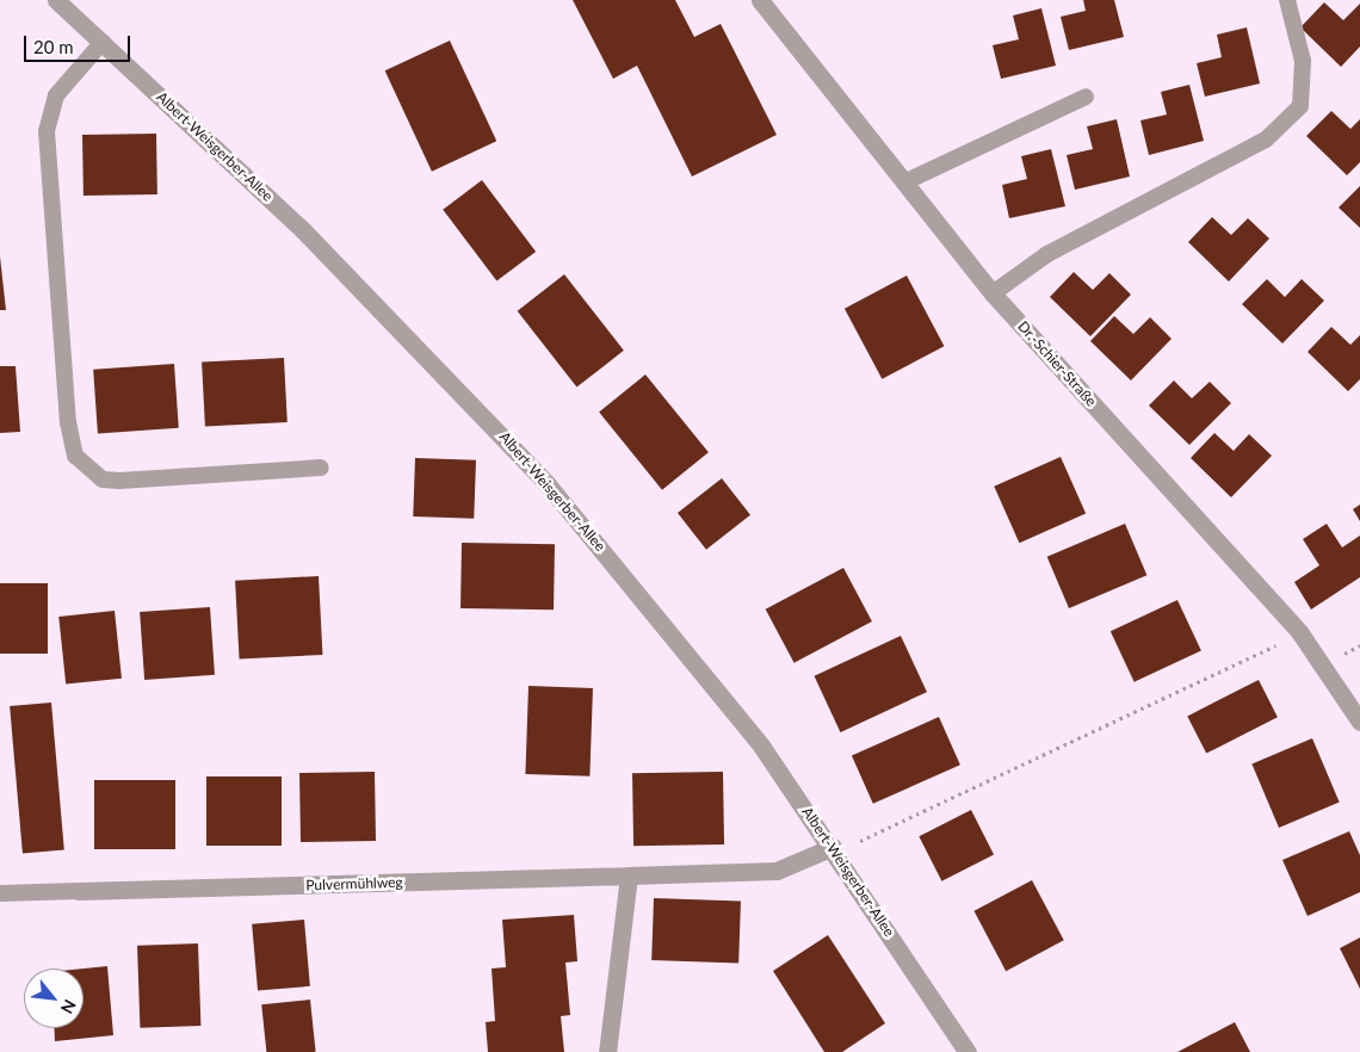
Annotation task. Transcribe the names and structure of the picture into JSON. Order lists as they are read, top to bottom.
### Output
{
  "streets": {
    "street": ["Albert-Weisgerber-Allee", "Dr.-Schier-Straße", "Pulvermühlweg"]
  },
  "crossings": [
    ["Albert-Weisgerber-Allee", "Pulvermühlweg"]
  ],
  "scale_bar": "20 m",
  "north": "bottom right"
}
